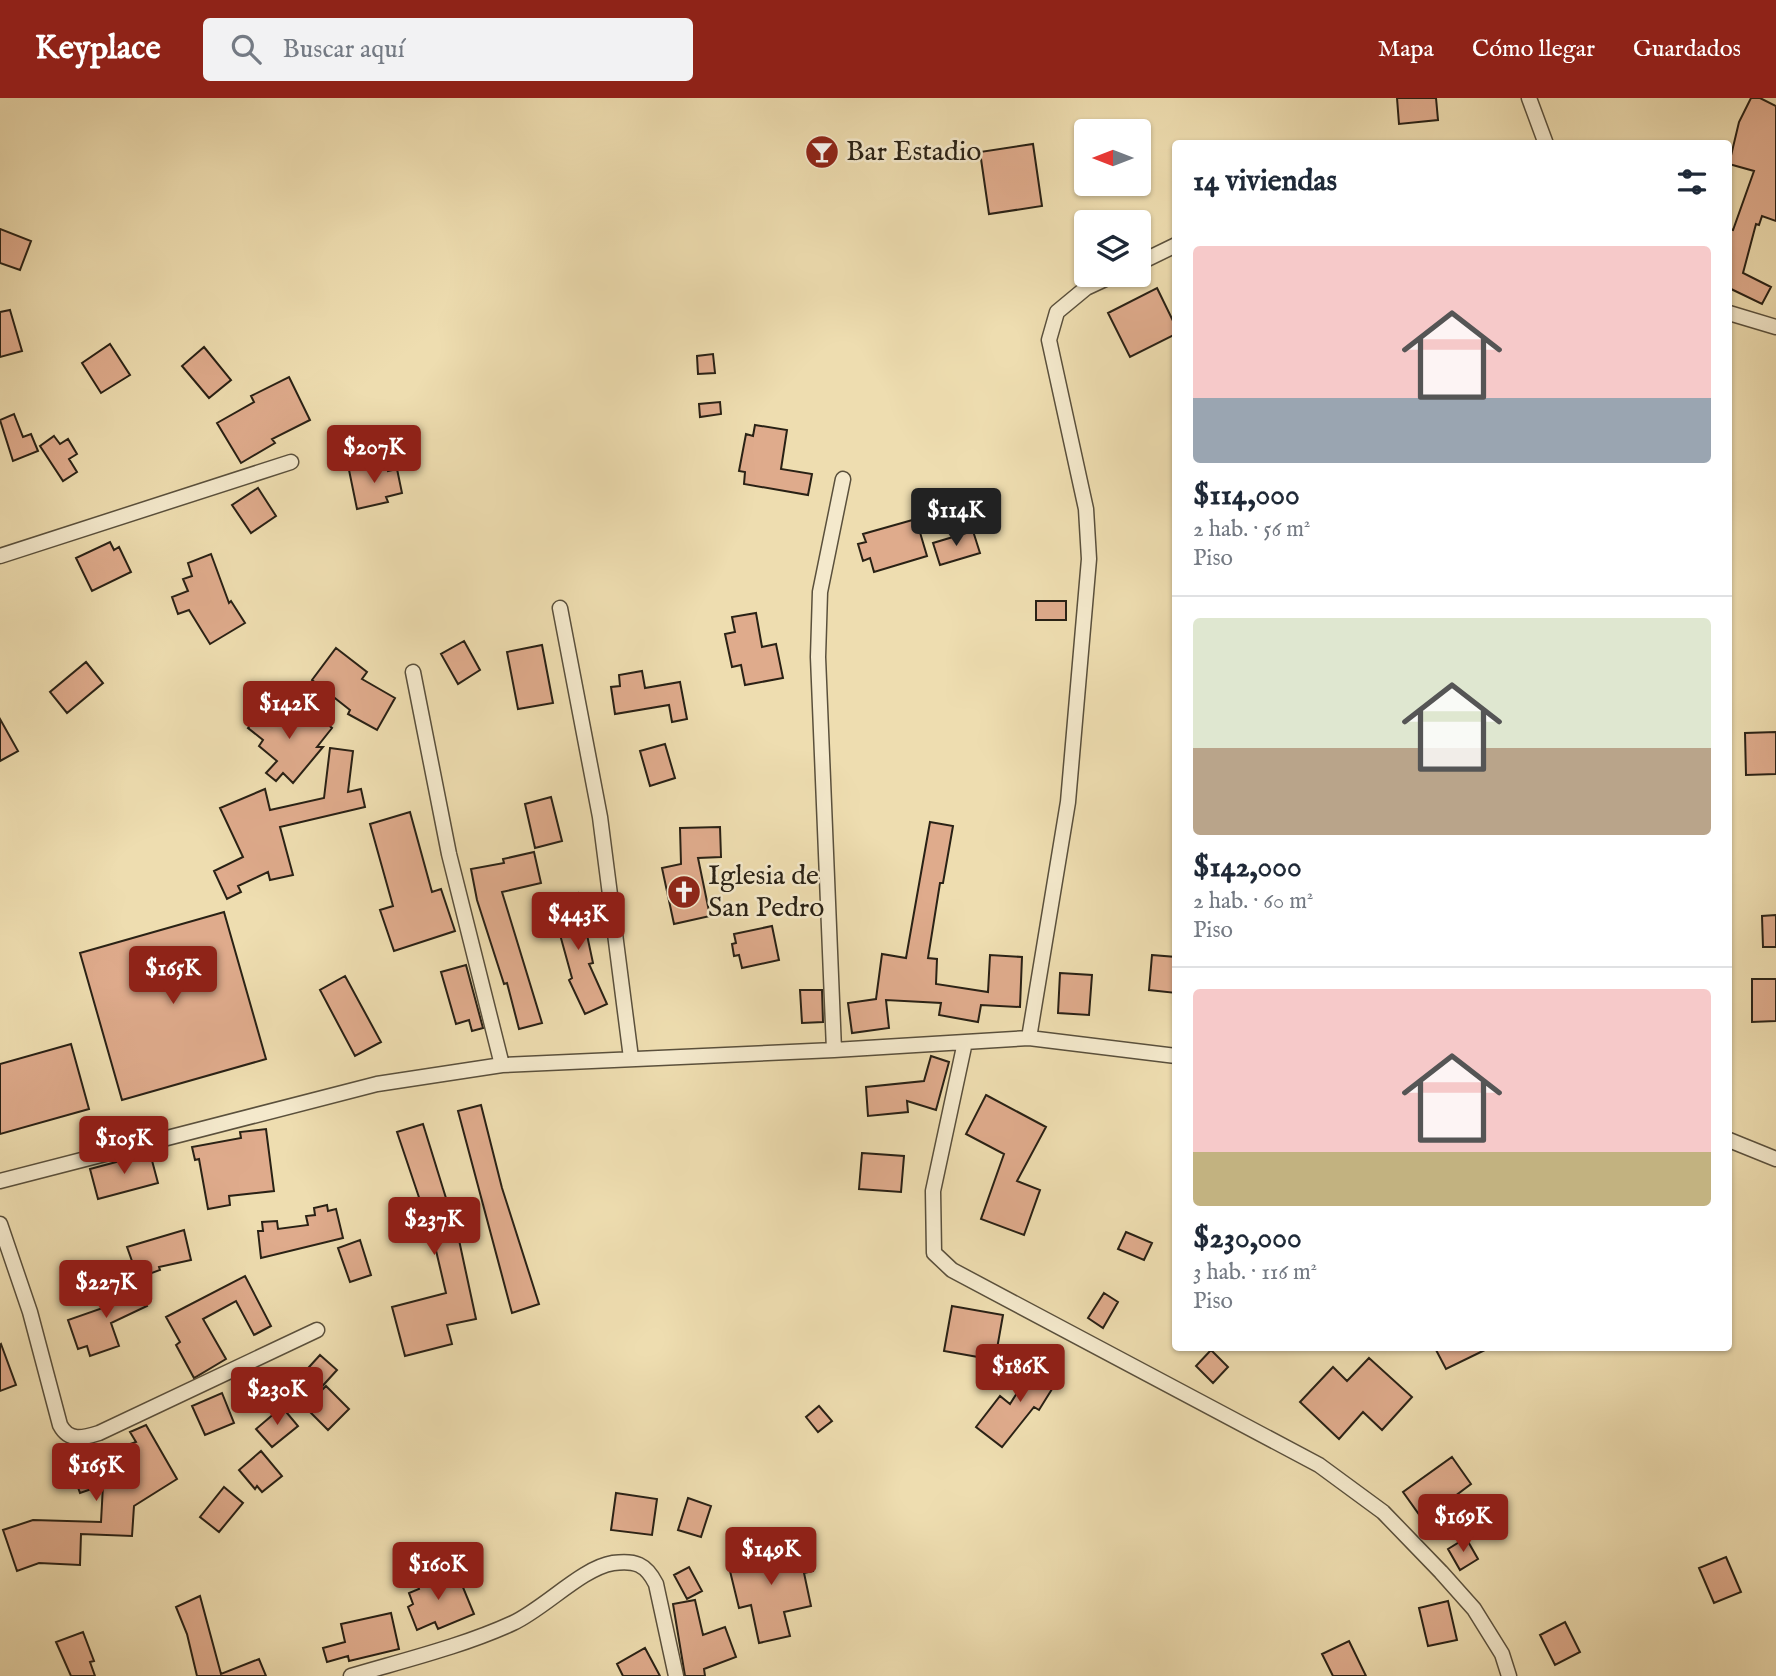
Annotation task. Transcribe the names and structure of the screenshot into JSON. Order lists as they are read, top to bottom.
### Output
{
  "places": {
    "bar": ["Bar Estadio"],
    "church": ["Iglesia de San Pedro"]
  },
  "north": "left",
  "page": {
    "header": "Keyplace",
    "search": "Buscar aquí",
    "nav": ["Mapa", "Cómo llegar", "Guardados"],
    "heading": "14 viviendas",
    "list": [
      {
        "name": "$114,000",
        "note": "2 hab. · 56 m² · Piso"
      },
      {
        "name": "$142,000",
        "note": "2 hab. · 60 m² · Piso"
      },
      {
        "name": "$230,000",
        "note": "3 hab. · 116 m² · Piso"
      }
    ],
    "price": [
      "$207K",
      "$114K",
      "$142K",
      "$443K",
      "$165K",
      "$105K",
      "$237K",
      "$227K",
      "$186K",
      "$230K",
      "$165K",
      "$169K",
      "$149K",
      "$160K"
    ]
  }
}
